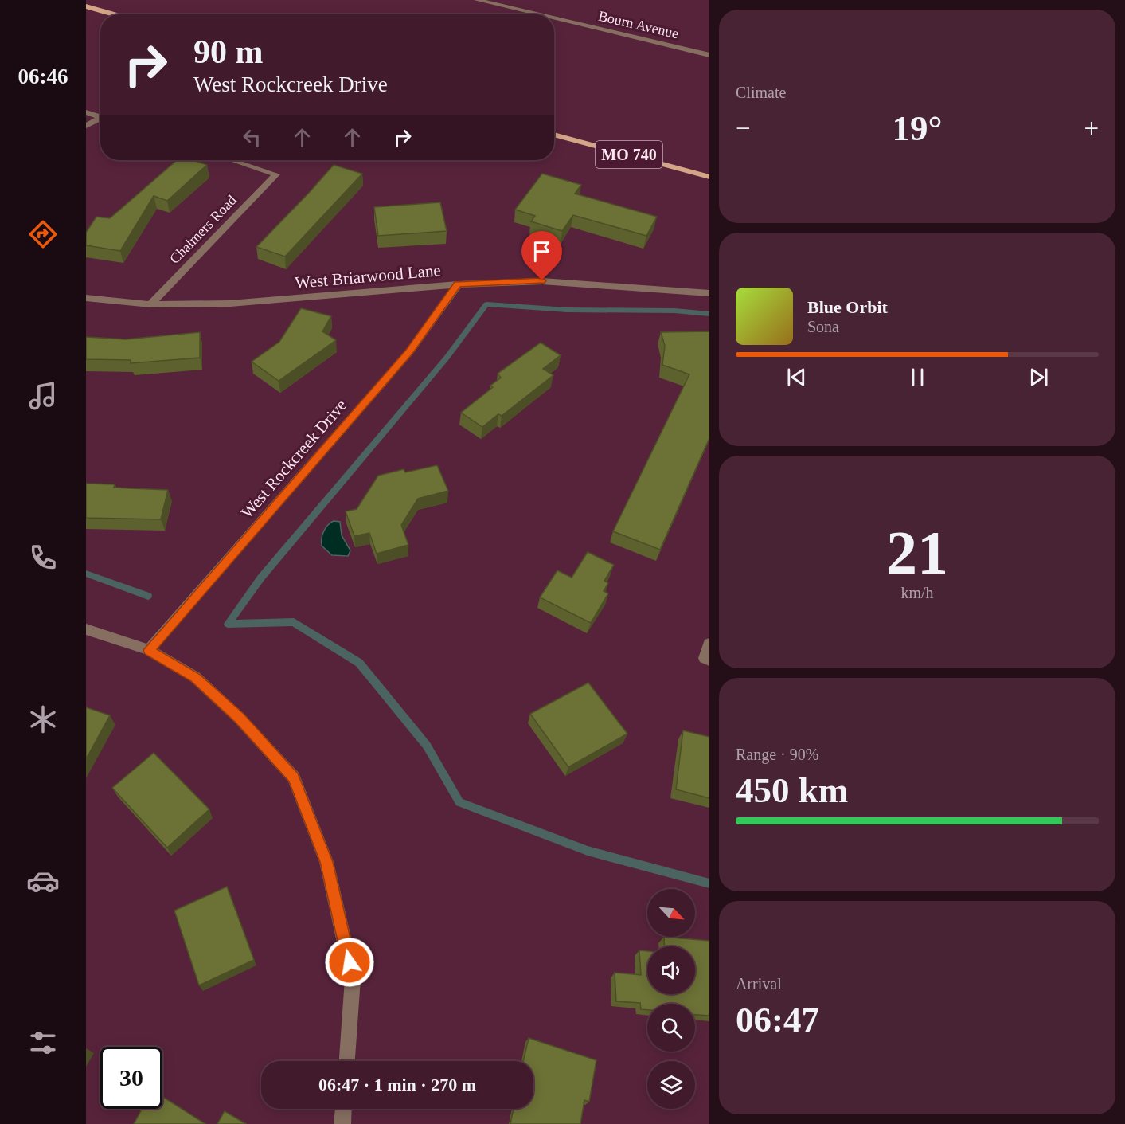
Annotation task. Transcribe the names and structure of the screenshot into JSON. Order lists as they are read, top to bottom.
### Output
{
  "streets": {
    "main road": ["MO 740"],
    "street": [
      "Bourn Avenue",
      "Chalmers Road",
      "West Briarwood Lane",
      "West Rockcreek Drive"
    ]
  },
  "crossings": [
    ["Chalmers Road", "West Briarwood Lane"],
    ["West Briarwood Lane", "West Rockcreek Drive"]
  ],
  "north": "bottom right",
  "page": {
    "tabs": "06:46",
    "tile": [
      "Climate",
      ["21", "km/h"],
      ["Range · 90%", "450 km"],
      ["Arrival", "06:47"]
    ],
    "turn": ["90 m", "West Rockcreek Drive"],
    "heat": ["−", "19°", "+"],
    "song": ["Blue Orbit", "Sona"],
    "limit": "30",
    "trip": "06:47 · 1 min · 270 m"
  }
}
